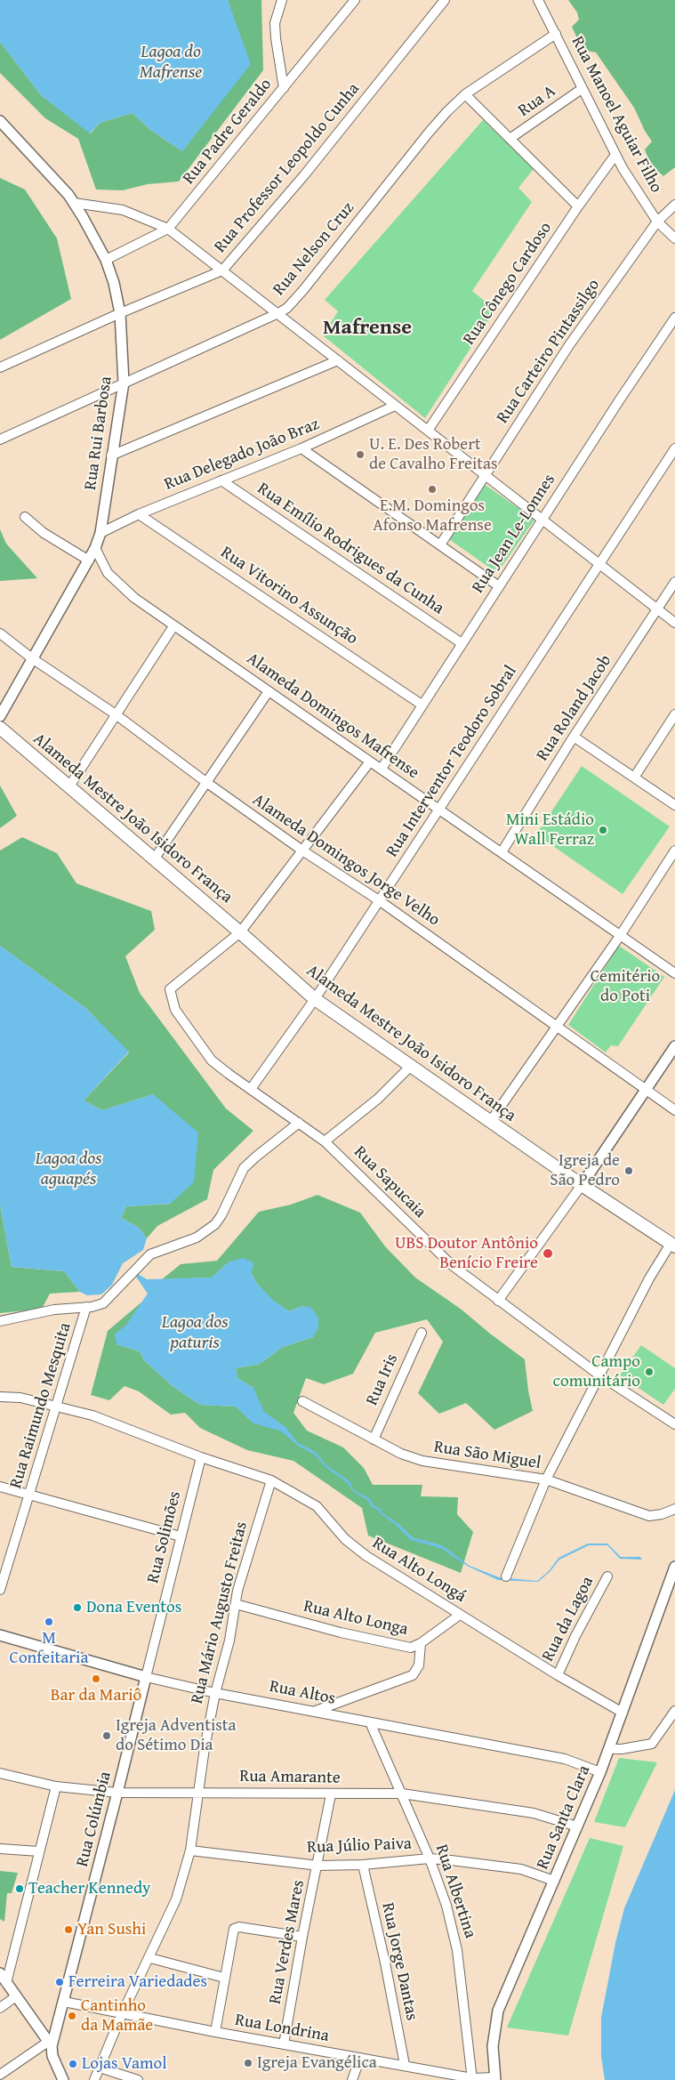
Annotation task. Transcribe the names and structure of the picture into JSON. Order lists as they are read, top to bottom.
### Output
{
  "streets": {
    "main road": ["Alameda Mestre João Isidoro França"],
    "street": [
      "Rua A",
      "Rua Manoel Aguiar Filho",
      "Rua Padre Geraldo",
      "Rua Professor Leopoldo Cunha",
      "Rua Nelson Cruz",
      "Rua Cônego Cardoso",
      "Rua Carteiro Pintassilgo",
      "Rua Rui Barbosa",
      "Rua Delegado João Braz",
      "Rua Jean Le-Lonnes",
      "Rua Emílio Rodrigues da Cunha",
      "Rua Vitorino Assunção",
      "Rua Roland Jacob",
      "Alameda Domingos Mafrense",
      "Rua Interventor Teodoro Sobral",
      "Alameda Domingos Jorge Velho",
      "Rua Sapucaia",
      "Rua Iris",
      "Rua Raimundo Mesquita",
      "Rua São Miguel",
      "Rua Solimões",
      "Rua Alto Longá",
      "Rua Mário Augusto Freitas",
      "Rua Alto Longa",
      "Rua da Lagoa",
      "Rua Altos",
      "Rua Amarante",
      "Rua Santa Clara",
      "Rua Colúmbia",
      "Rua Júlio Paiva",
      "Rua Albertina",
      "Rua Verdes Mares",
      "Rua Jorge Dantas",
      "Rua Londrina"
    ]
  },
  "crossings": [
    ["Rua A", "Rua Manoel Aguiar Filho"],
    ["Rua Manoel Aguiar Filho", "Rua Nelson Cruz"],
    ["Rua Manoel Aguiar Filho", "Rua Cônego Cardoso"],
    ["Rua Manoel Aguiar Filho", "Rua Carteiro Pintassilgo"],
    ["Rua Padre Geraldo", "Rua Rui Barbosa"],
    ["Rua Professor Leopoldo Cunha", "Rua Rui Barbosa"],
    ["Rua Nelson Cruz", "Rua Rui Barbosa"],
    ["Rua Rui Barbosa", "Rua Delegado João Braz"],
    ["Rua Rui Barbosa", "Alameda Domingos Mafrense"],
    ["Rua Rui Barbosa", "Alameda Domingos Jorge Velho"],
    ["Rua Delegado João Braz", "Rua Emílio Rodrigues da Cunha"],
    ["Rua Delegado João Braz", "Rua Vitorino Assunção"],
    ["Rua Jean Le-Lonnes", "Rua Emílio Rodrigues da Cunha"],
    ["Rua Jean Le-Lonnes", "Rua Vitorino Assunção"],
    ["Rua Jean Le-Lonnes", "Alameda Domingos Mafrense"],
    ["Rua Roland Jacob", "Alameda Domingos Mafrense"],
    ["Alameda Domingos Mafrense", "Rua Interventor Teodoro Sobral"],
    ["Rua Interventor Teodoro Sobral", "Alameda Mestre João Isidoro França"],
    ["Rua Interventor Teodoro Sobral", "Alameda Domingos Jorge Velho"],
    ["Rua Interventor Teodoro Sobral", "Rua Sapucaia"],
    ["Alameda Mestre João Isidoro França", "Rua Sapucaia"],
    ["Rua Iris", "Rua São Miguel"],
    ["Rua Raimundo Mesquita", "Rua Alto Longá"],
    ["Rua Solimões", "Rua Alto Longá"],
    ["Rua Solimões", "Rua Altos"],
    ["Rua Solimões", "Rua Colúmbia"],
    ["Rua Alto Longá", "Rua Mário Augusto Freitas"],
    ["Rua Alto Longá", "Rua Alto Longa"],
    ["Rua Alto Longá", "Rua da Lagoa"],
    ["Rua Alto Longá", "Rua Santa Clara"],
    ["Rua Mário Augusto Freitas", "Rua Alto Longa"],
    ["Rua Mário Augusto Freitas", "Rua Altos"],
    ["Rua Mário Augusto Freitas", "Rua Amarante"],
    ["Rua Mário Augusto Freitas", "Rua Júlio Paiva"],
    ["Rua Mário Augusto Freitas", "Rua Londrina"],
    ["Rua Altos", "Rua Santa Clara"],
    ["Rua Altos", "Rua Colúmbia"],
    ["Rua Altos", "Rua Albertina"],
    ["Rua Amarante", "Rua Santa Clara"],
    ["Rua Amarante", "Rua Colúmbia"],
    ["Rua Amarante", "Rua Albertina"],
    ["Rua Amarante", "Rua Verdes Mares"],
    ["Rua Santa Clara", "Rua Júlio Paiva"],
    ["Rua Santa Clara", "Rua Londrina"],
    ["Rua Colúmbia", "Rua Londrina"],
    ["Rua Júlio Paiva", "Rua Albertina"],
    ["Rua Júlio Paiva", "Rua Verdes Mares"],
    ["Rua Júlio Paiva", "Rua Jorge Dantas"],
    ["Rua Albertina", "Rua Londrina"],
    ["Rua Verdes Mares", "Rua Londrina"],
    ["Rua Jorge Dantas", "Rua Londrina"]
  ],
  "districts": ["Mafrense"],
  "water": ["Lagoa do Mafrense", "Lagoa dos aguapés", "Lagoa dos paturis"],
  "parks": ["Cemitério do Poti"],
  "places": [
    "U. E. Des Robert de Cavalho Freitas",
    "E.M. Domingos Afonso Mafrense",
    "Mini Estádio Wall Ferraz",
    "Igreja de São Pedro",
    "UBS Doutor Antônio Benício Freire",
    "Campo comunitário",
    "Dona Eventos",
    "M Confeitaria",
    "Bar da Mariô",
    "Igreja Adventista do Sétimo Dia",
    "Teacher Kennedy",
    "Yan Sushi",
    "Ferreira Variedades",
    "Cantinho da Mamãe",
    "Igreja Evangélica",
    "Lojas Vamol"
  ]
}
